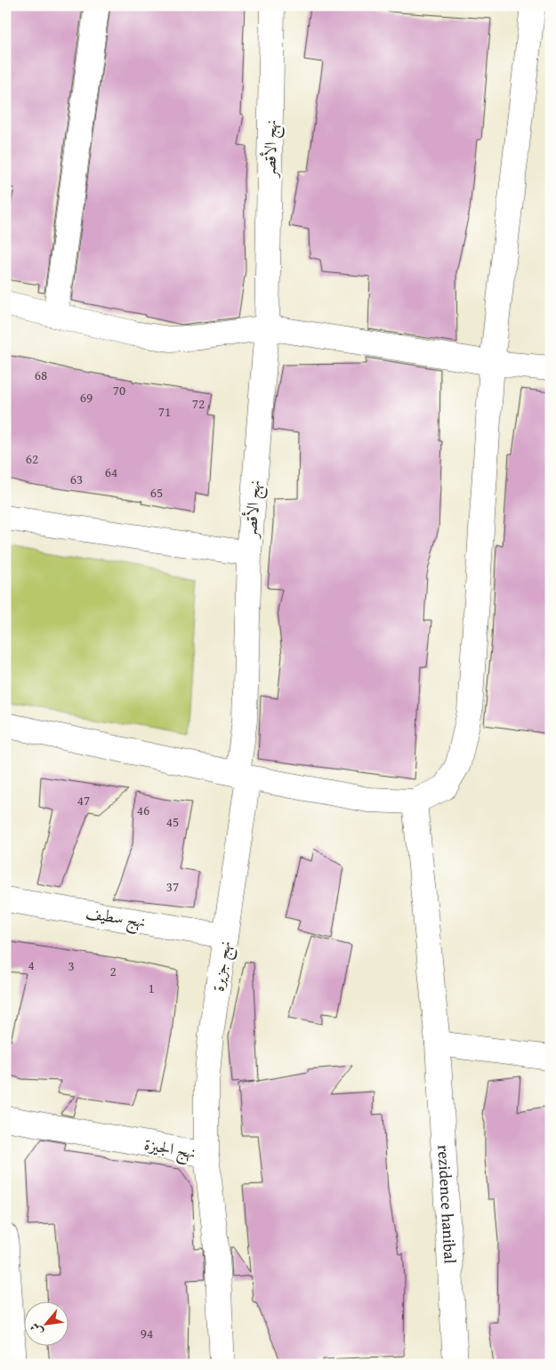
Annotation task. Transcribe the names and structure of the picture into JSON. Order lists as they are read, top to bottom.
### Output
{
  "streets": {
    "street": [
      "نهج الأقصر",
      "نهج سطيف",
      "نهج جزيرة",
      "نهج الجيزة",
      "rezidence hanibal"
    ]
  },
  "crossings": [
    ["نهج الأقصر", "نهج جزيرة"],
    ["نهج سطيف", "نهج جزيرة"],
    ["نهج جزيرة", "نهج الجيزة"]
  ],
  "house_numbers": [
    "68",
    "70",
    "69",
    "72",
    "71",
    "62",
    "64",
    "63",
    "65",
    "47",
    "46",
    "45",
    "37",
    "4",
    "3",
    "2",
    "1",
    "94"
  ],
  "north": "bottom left"
}
